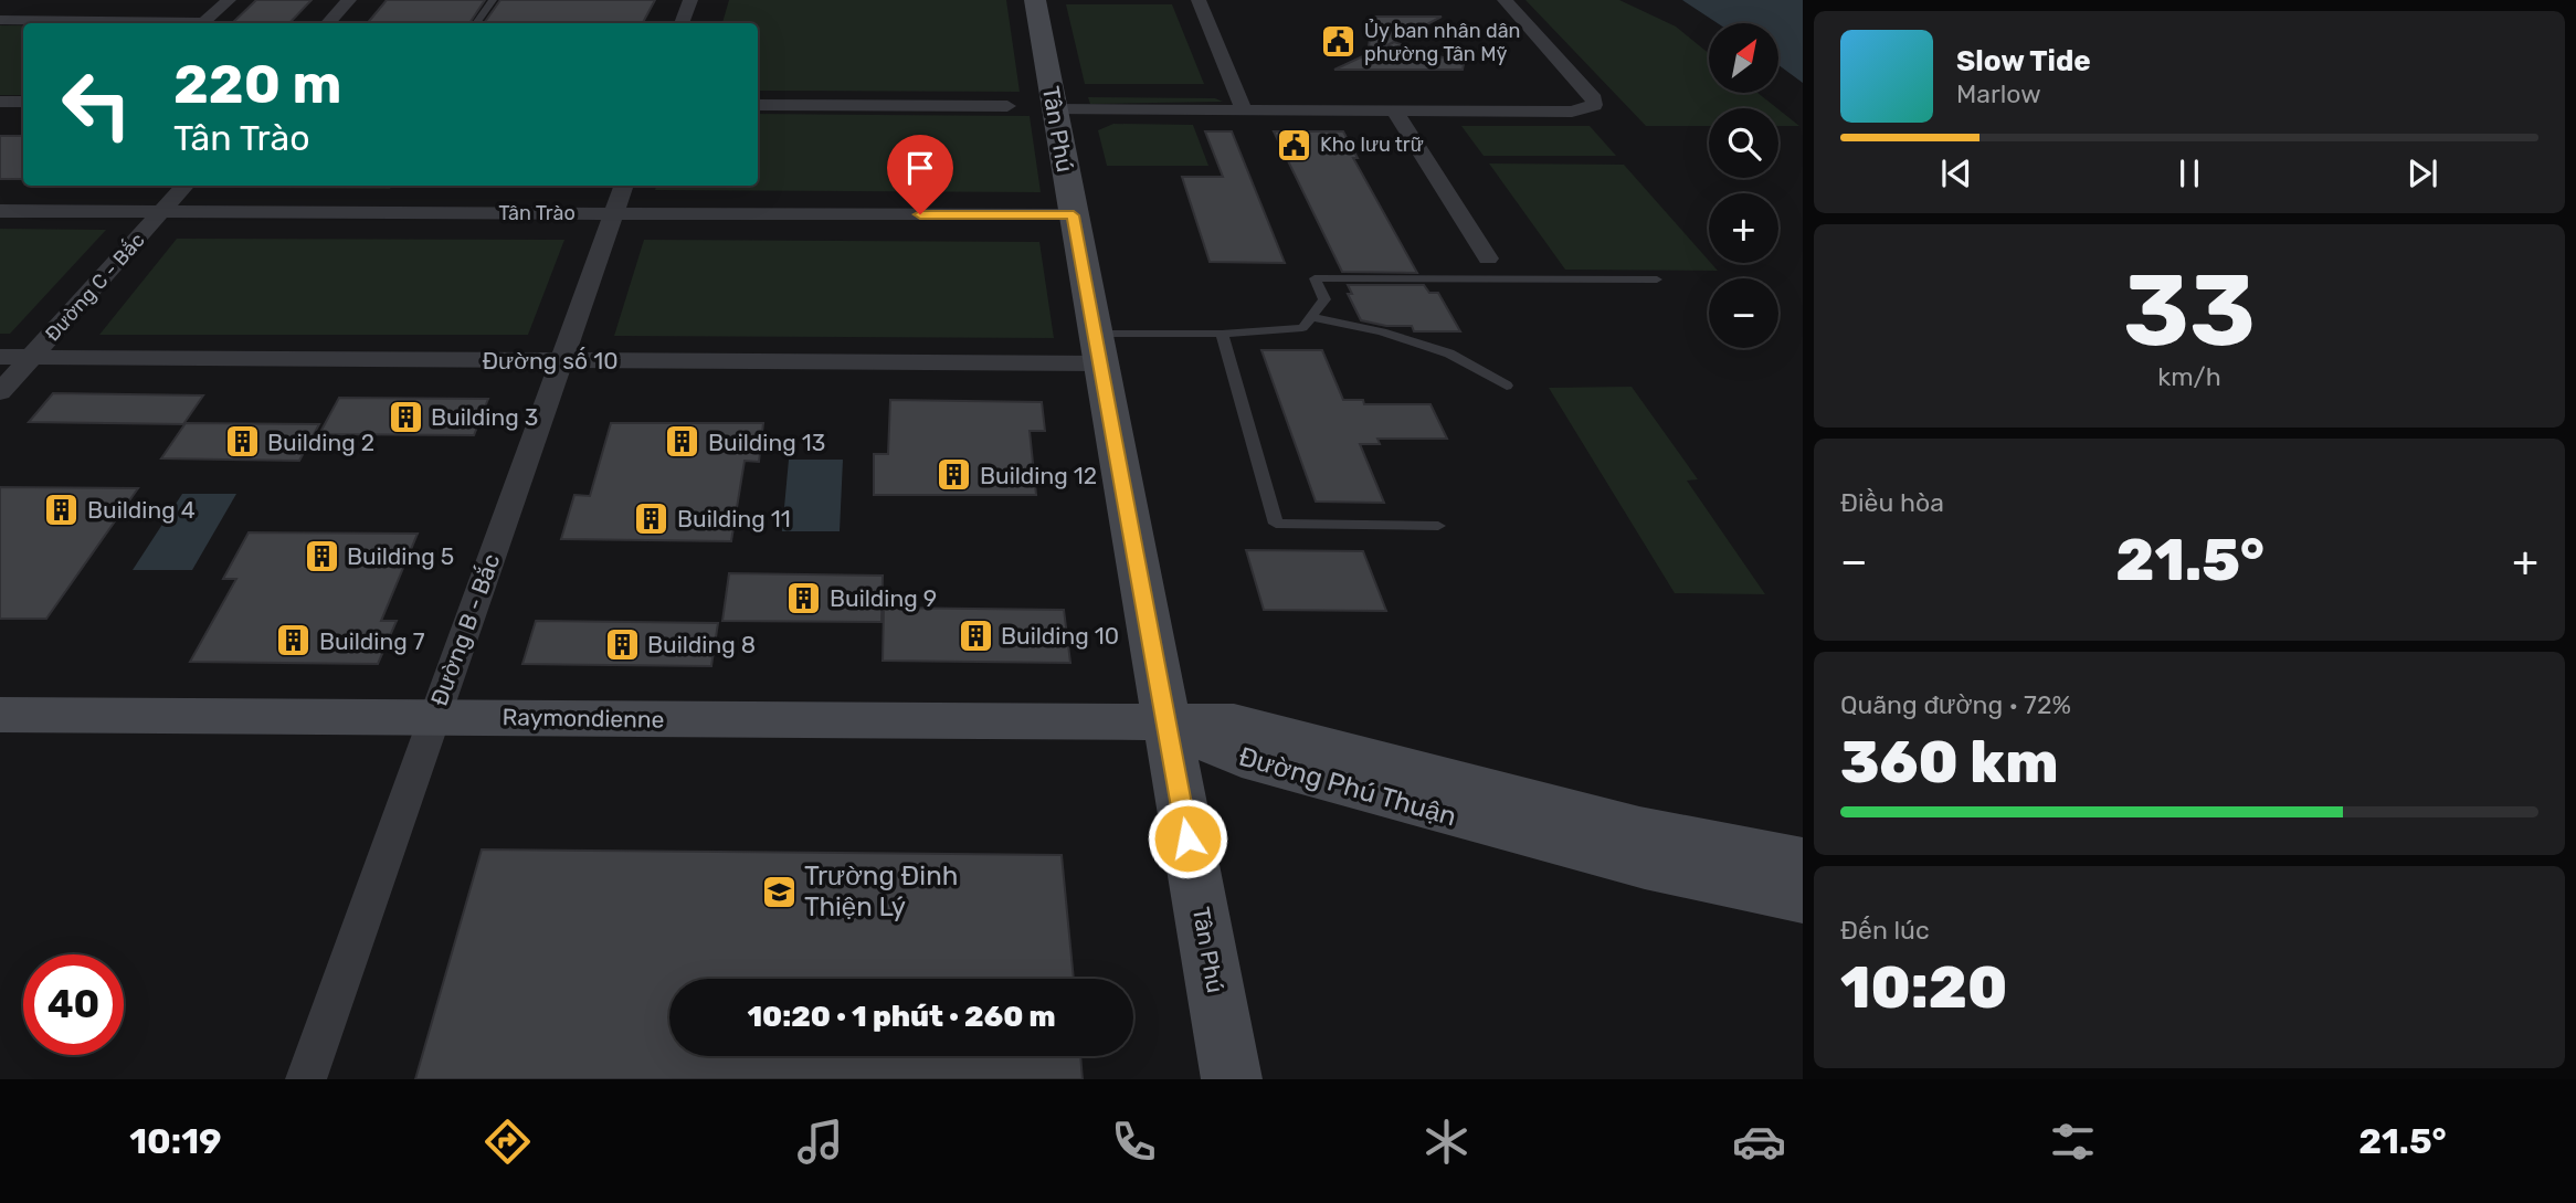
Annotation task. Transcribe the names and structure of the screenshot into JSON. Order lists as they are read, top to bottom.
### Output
{
  "streets": {
    "street": [
      "Tân Phú",
      "Tân Trào",
      "Đường C - Bắc",
      "Đường số 10",
      "Đường B - Bắc",
      "Raymondienne",
      "Đường Phú Thuận"
    ]
  },
  "crossings": [
    ["Tân Phú", "Tân Trào"],
    ["Tân Phú", "Đường số 10"],
    ["Tân Phú", "Raymondienne"],
    ["Tân Phú", "Đường Phú Thuận"],
    ["Tân Trào", "Đường C - Bắc"],
    ["Tân Trào", "Đường B - Bắc"],
    ["Đường C - Bắc", "Đường số 10"],
    ["Đường số 10", "Đường B - Bắc"],
    ["Đường B - Bắc", "Raymondienne"],
    ["Raymondienne", "Đường Phú Thuận"]
  ],
  "places": {
    "public building": ["Ủy ban nhân dân phường Tân Mỹ", "Kho lưu trữ"],
    "building": [
      "Building 3",
      "Building 2",
      "Building 13",
      "Building 12",
      "Building 4",
      "Building 11",
      "Building 5",
      "Building 9",
      "Building 10",
      "Building 7",
      "Building 8"
    ],
    "school or university": ["Trường Đinh Thiện Lý"]
  },
  "north": "top right",
  "page": {
    "map_buttons": ["+", "−"],
    "turn": ["220 m", "Tân Trào"],
    "song": ["Slow Tide", "Marlow"],
    "tile": [
      ["33", "km/h"],
      "Điều hòa",
      ["Quãng đường · 72%", "360 km"],
      ["Đến lúc", "10:20"]
    ],
    "heat": ["−", "21.5°", "+"],
    "limit": "40",
    "trip": "10:20 · 1 phút · 260 m",
    "tabs": ["10:19", "21.5°"]
  }
}
